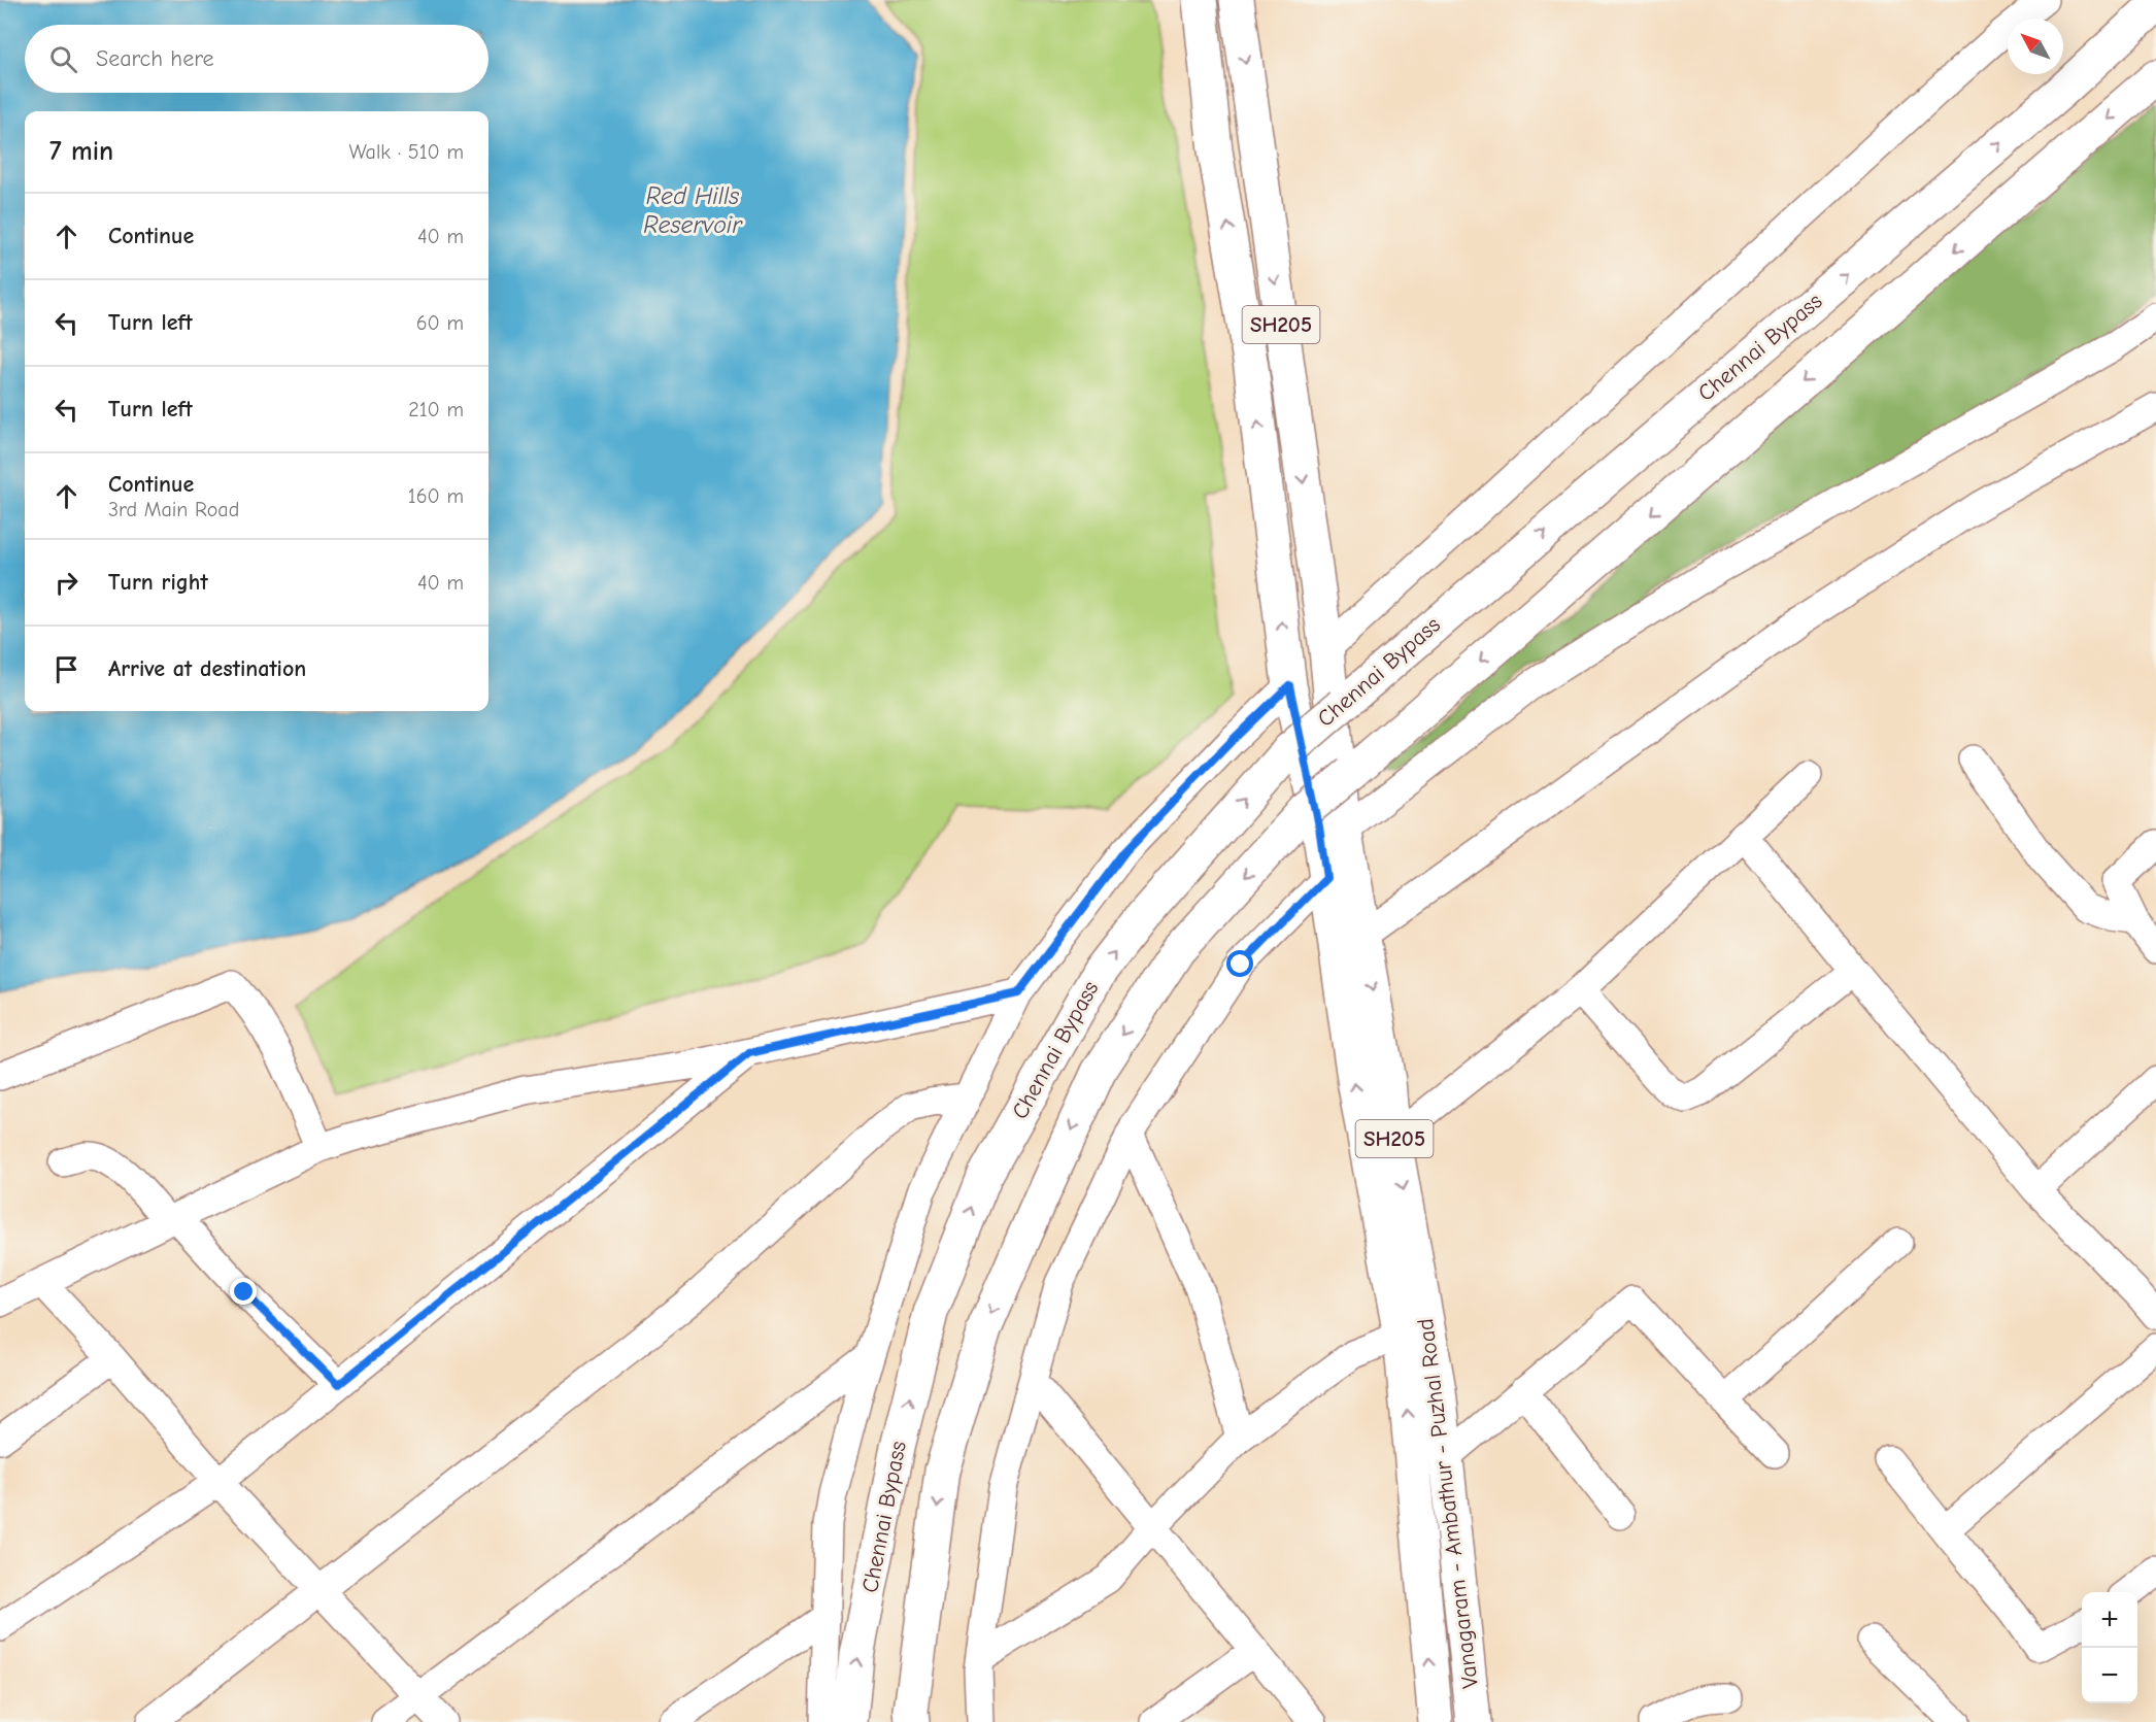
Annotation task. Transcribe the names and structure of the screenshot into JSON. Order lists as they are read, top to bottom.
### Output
{
  "streets": {
    "main road": ["SH205", "Chennai Bypass", "Vanagaram - Ambathur - Puzhal Road"]
  },
  "water": ["Red Hills Reservoir"],
  "north": "top left",
  "page": {
    "search": "Search here",
    "heading": ["7 min", "Walk · 510 m"],
    "list": [
      ["Continue", "40 m"],
      ["Turn left", "60 m"],
      ["Turn left", "210 m"],
      ["Continue", "3rd Main Road", "160 m"],
      ["Turn right", "40 m"],
      "Arrive at destination"
    ],
    "map_buttons": ["+", "−"]
  }
}
